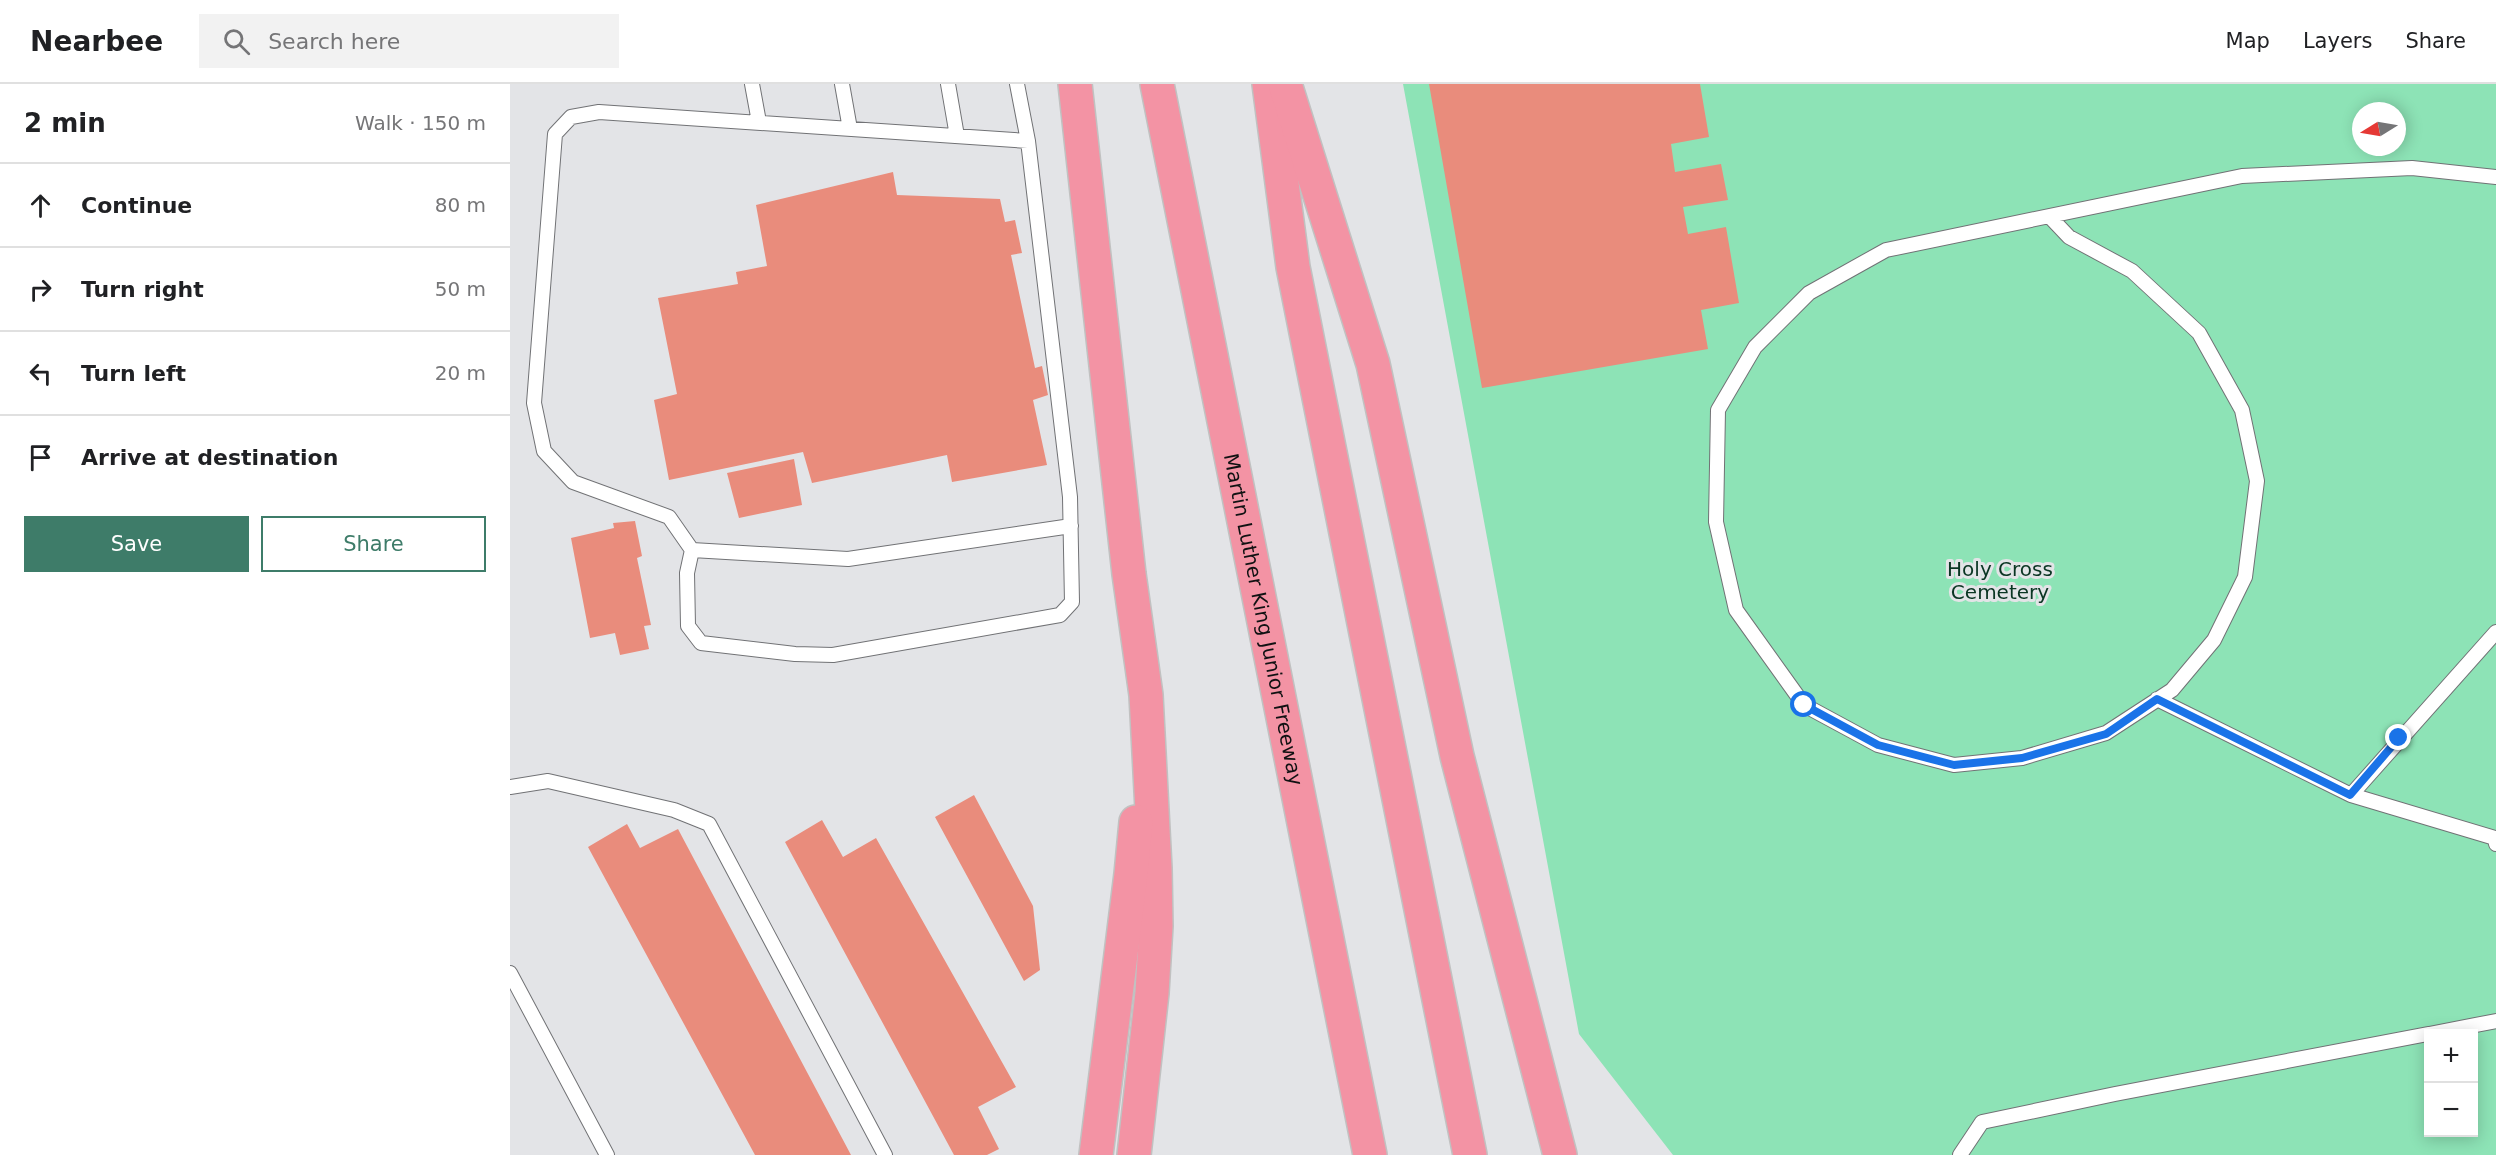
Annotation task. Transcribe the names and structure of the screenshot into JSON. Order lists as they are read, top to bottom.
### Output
{
  "streets": {
    "highway": ["Martin Luther King Junior Freeway"]
  },
  "parks": ["Holy Cross Cemetery"],
  "north": "left",
  "page": {
    "header": "Nearbee",
    "search": "Search here",
    "nav": ["Map", "Layers", "Share"],
    "heading": ["2 min", "Walk · 150 m"],
    "list": [
      ["Continue", "80 m"],
      ["Turn right", "50 m"],
      ["Turn left", "20 m"],
      "Arrive at destination"
    ],
    "buttons": ["Save", "Share"],
    "map_buttons": ["+", "−"]
  }
}
